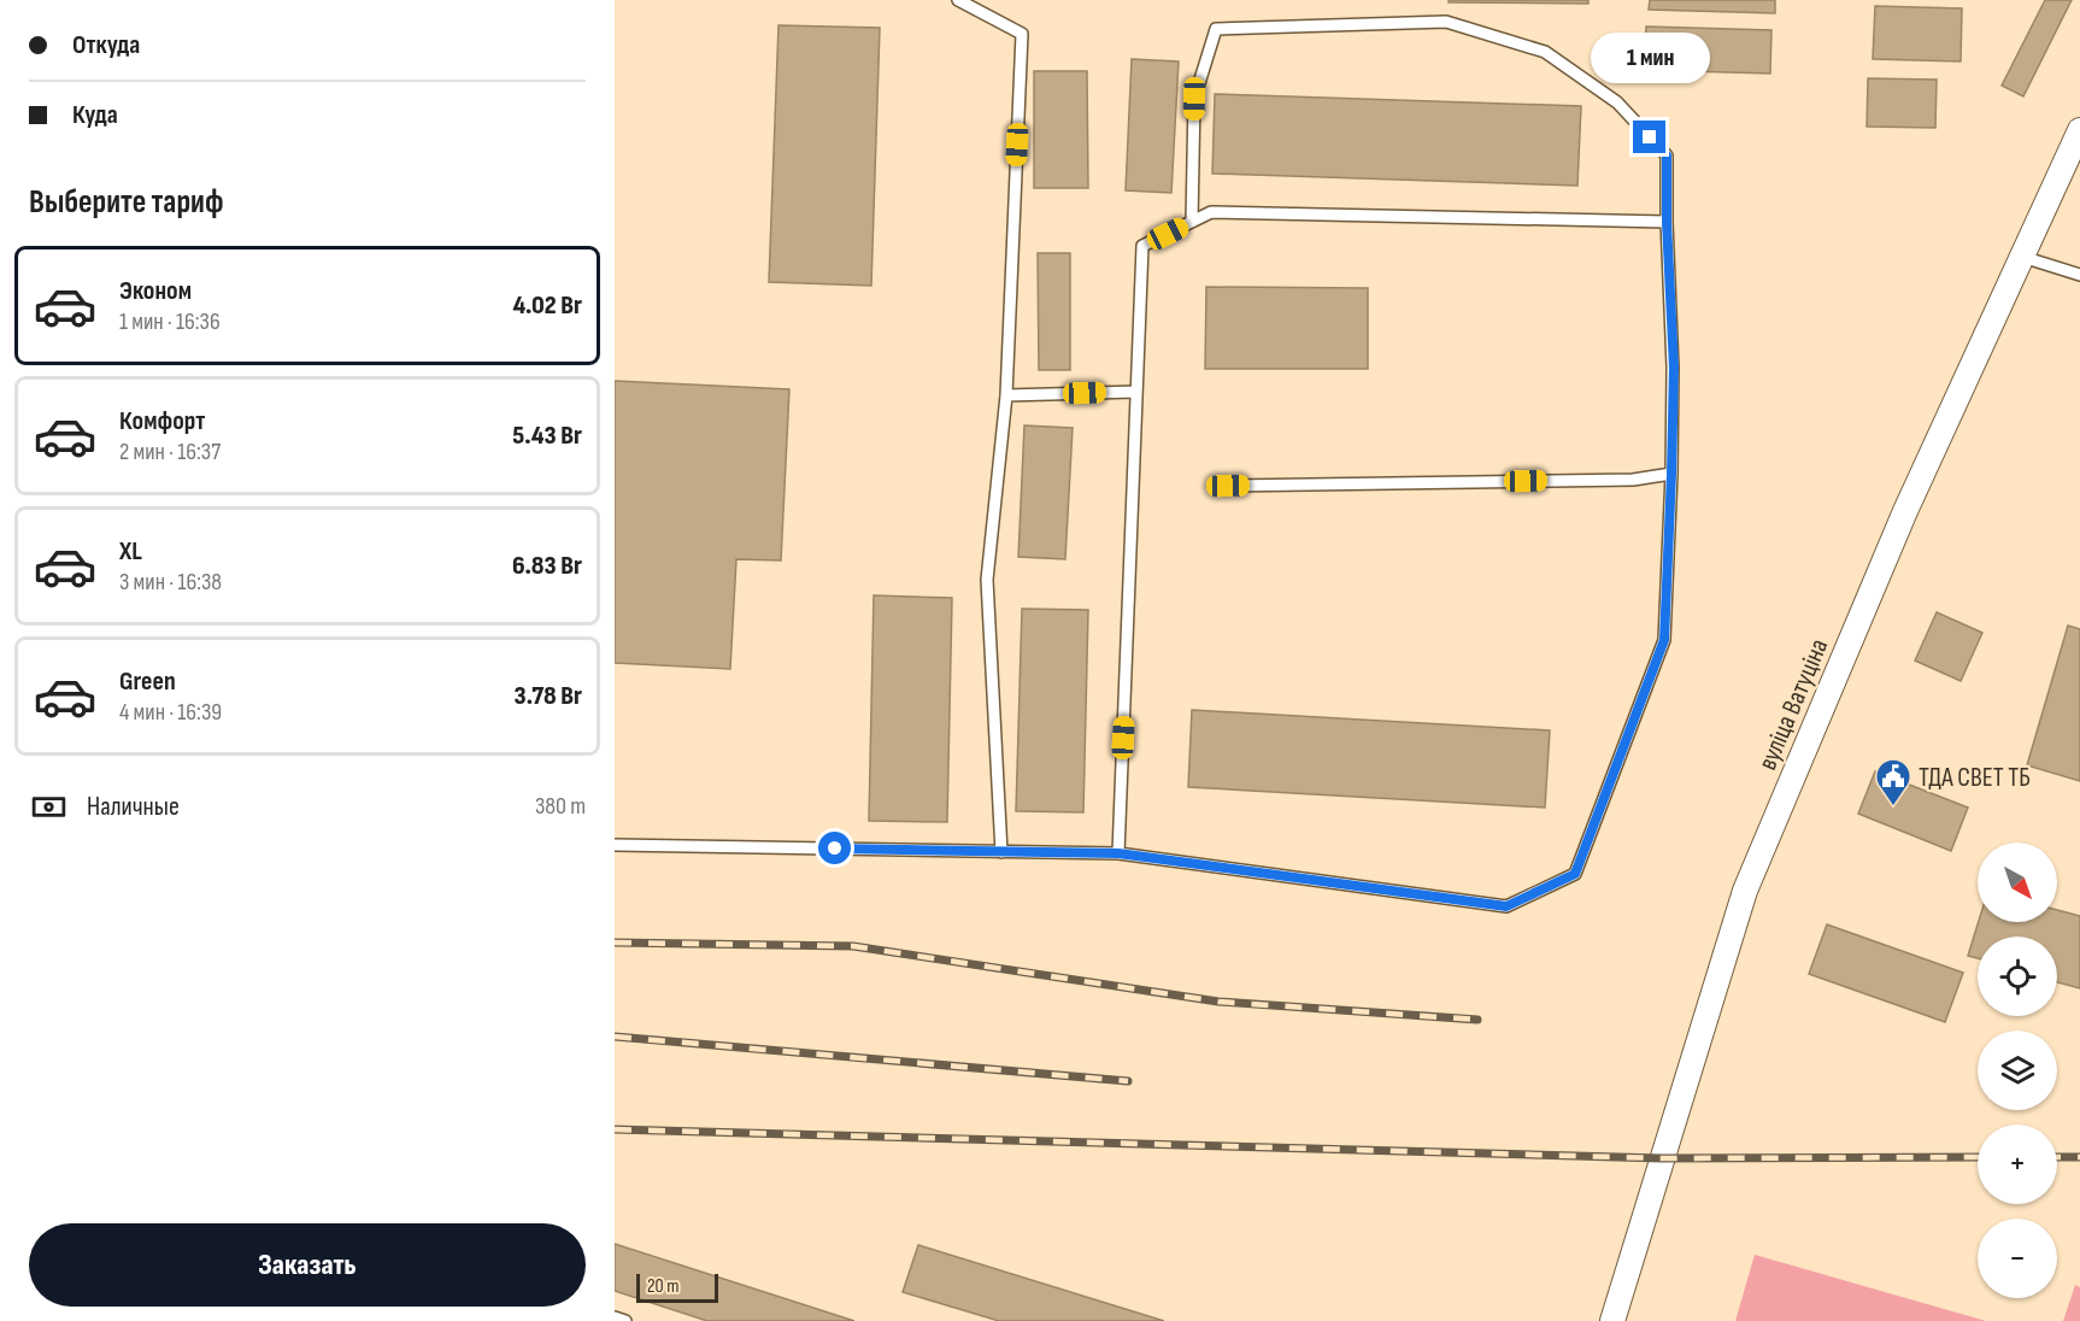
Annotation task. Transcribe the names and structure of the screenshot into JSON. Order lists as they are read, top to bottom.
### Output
{
  "streets": {
    "street": ["вуліца Ватуціна"]
  },
  "places": {
    "public building": ["ТДА СВЕТ ТБ"]
  },
  "scale_bar": "20 m",
  "north": "bottom right",
  "page": {
    "banner": ["Откуда", "Куда"],
    "bubble": "1 мин",
    "heading": "Выберите тариф",
    "list": [
      {
        "name": "Эконом",
        "note": "1 мин · 16:36",
        "value": "4.02 Br"
      },
      {
        "name": "Комфорт",
        "note": "2 мин · 16:37",
        "value": "5.43 Br"
      },
      {
        "name": "XL",
        "note": "3 мин · 16:38",
        "value": "6.83 Br"
      },
      {
        "name": "Green",
        "note": "4 мин · 16:39",
        "value": "3.78 Br"
      }
    ],
    "pay": ["Наличные", "380 m"],
    "map_buttons": ["+", "−"],
    "buttons": "Заказать",
    "scale": "20 m"
  }
}
